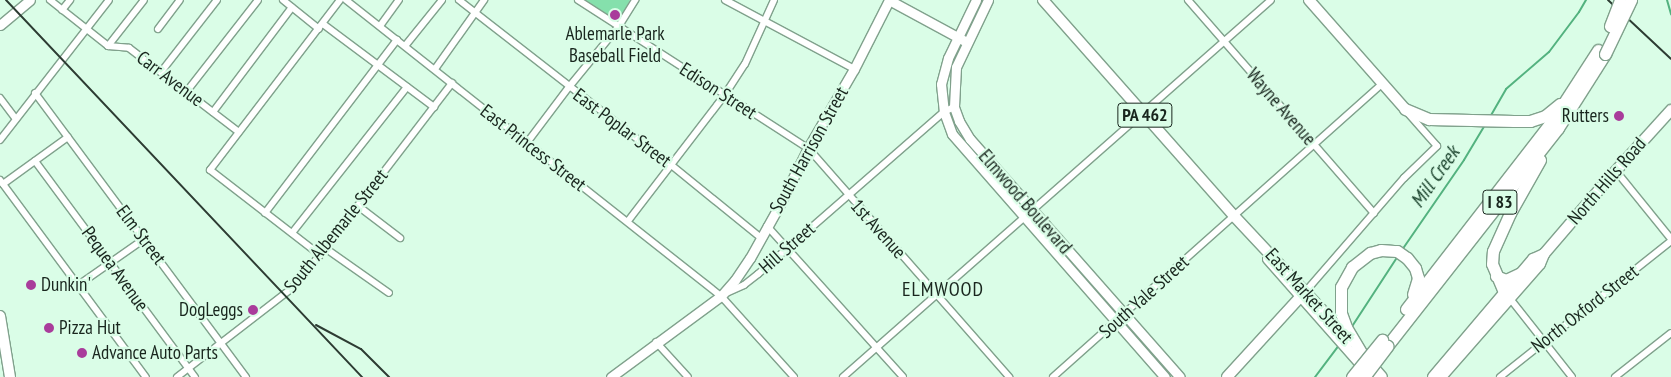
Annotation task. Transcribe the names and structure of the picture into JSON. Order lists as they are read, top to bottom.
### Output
{
  "streets": {
    "highway": ["I 83"],
    "main road": ["PA 462", "North Hills Road", "East Market Street"],
    "street": [
      "Carr Avenue",
      "Edison Street",
      "Wayne Avenue",
      "East Poplar Street",
      "East Princess Street",
      "South Harrison Street",
      "Elmwood Boulevard",
      "1st Avenue",
      "South Albemarle Street",
      "Elm Street",
      "Hill Street",
      "Pequea Avenue",
      "South Yale Street",
      "North Oxford Street"
    ]
  },
  "crossings": [
    ["Edison Street", "South Harrison Street"],
    ["Edison Street", "1st Avenue"],
    ["Wayne Avenue", "South Yale Street"],
    ["East Poplar Street", "South Harrison Street"],
    ["East Princess Street", "South Harrison Street"],
    ["East Princess Street", "South Albemarle Street"],
    ["East Princess Street", "Hill Street"],
    ["South Harrison Street", "1st Avenue"],
    ["South Harrison Street", "Hill Street"],
    ["Elmwood Boulevard", "Hill Street"],
    ["Elmwood Boulevard", "South Yale Street"],
    ["1st Avenue", "Hill Street"],
    ["South Albemarle Street", "Elm Street"],
    ["South Albemarle Street", "Pequea Avenue"],
    ["East Market Street", "South Yale Street"]
  ],
  "districts": ["ELMWOOD"],
  "water": ["Mill Creek"],
  "places": [
    "Ablemarle Park Baseball Field",
    "Rutters",
    "Dunkin'",
    "DogLeggs",
    "Pizza Hut",
    "Advance Auto Parts"
  ]
}
